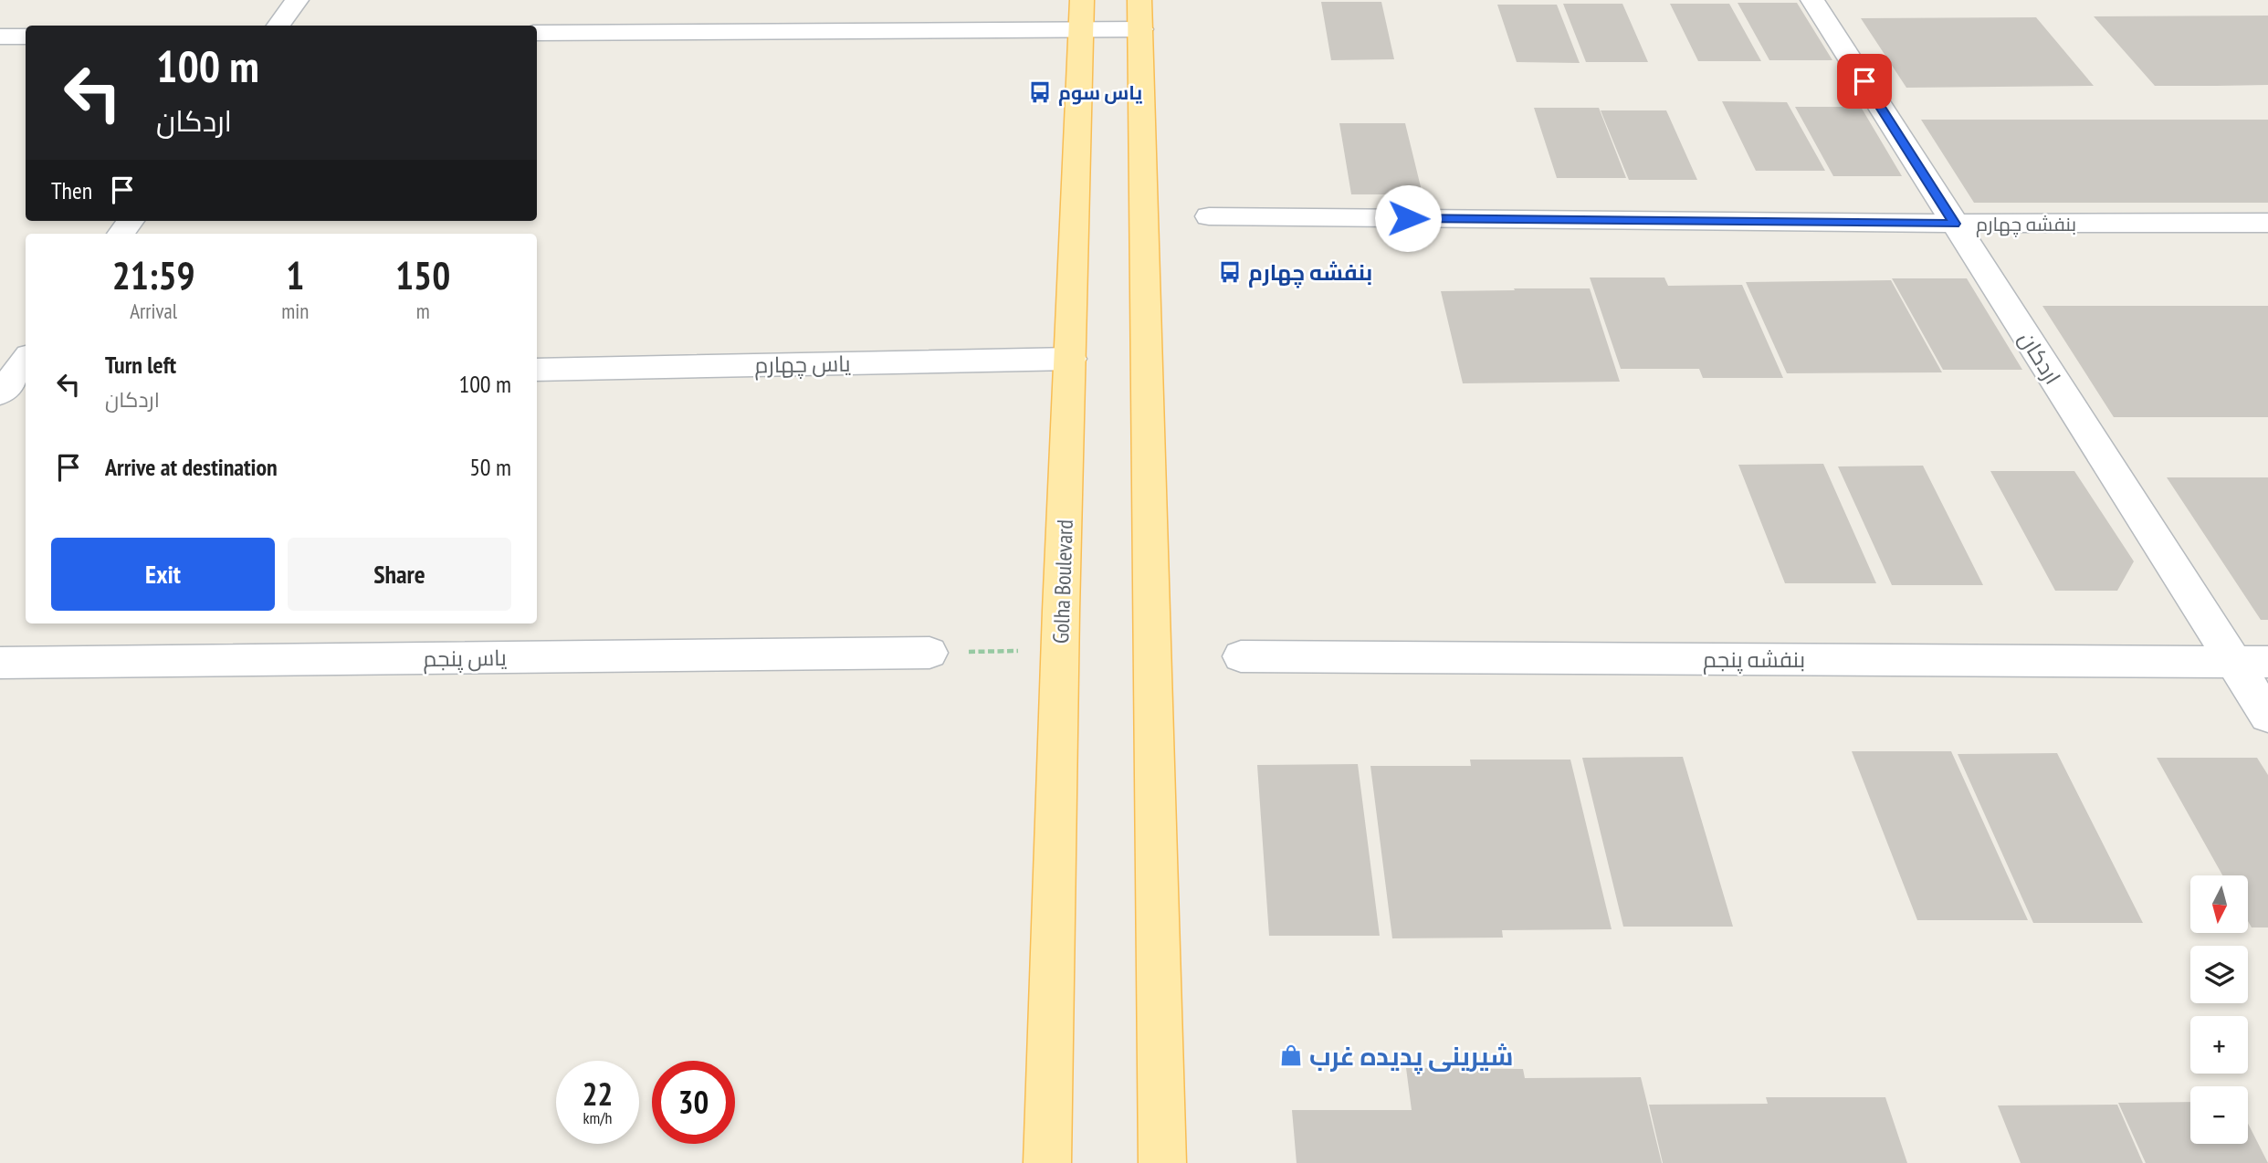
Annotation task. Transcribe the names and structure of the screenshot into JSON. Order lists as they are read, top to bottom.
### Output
{
  "streets": {
    "main road": ["Golha Boulevard"],
    "street": [
      "بنفشه چهارم",
      "اردکان",
      "یاس چهارم",
      "یاس پنجم",
      "بنفشه پنجم"
    ]
  },
  "crossings": [
    ["بنفشه چهارم", "اردکان"],
    ["اردکان", "بنفشه پنجم"],
    ["یاس چهارم", "Golha Boulevard"]
  ],
  "places": {
    "bus stop": ["یاس سوم", "بنفشه چهارم"],
    "shop": ["شیرینی پدیده غرب"]
  },
  "north": "bottom",
  "page": {
    "turn": ["100 m", "اردکان"],
    "then": "Then",
    "eta": [
      "21:59",
      "Arrival",
      "1",
      "min",
      "150",
      "m"
    ],
    "list": [
      {
        "name": "Turn left",
        "note": "اردکان",
        "value": "100 m"
      },
      {
        "name": "Arrive at destination",
        "value": "50 m"
      }
    ],
    "buttons": ["Exit", "Share"],
    "map_buttons": ["+", "−"],
    "speed": "22 km/h",
    "limit": "30"
  }
}
